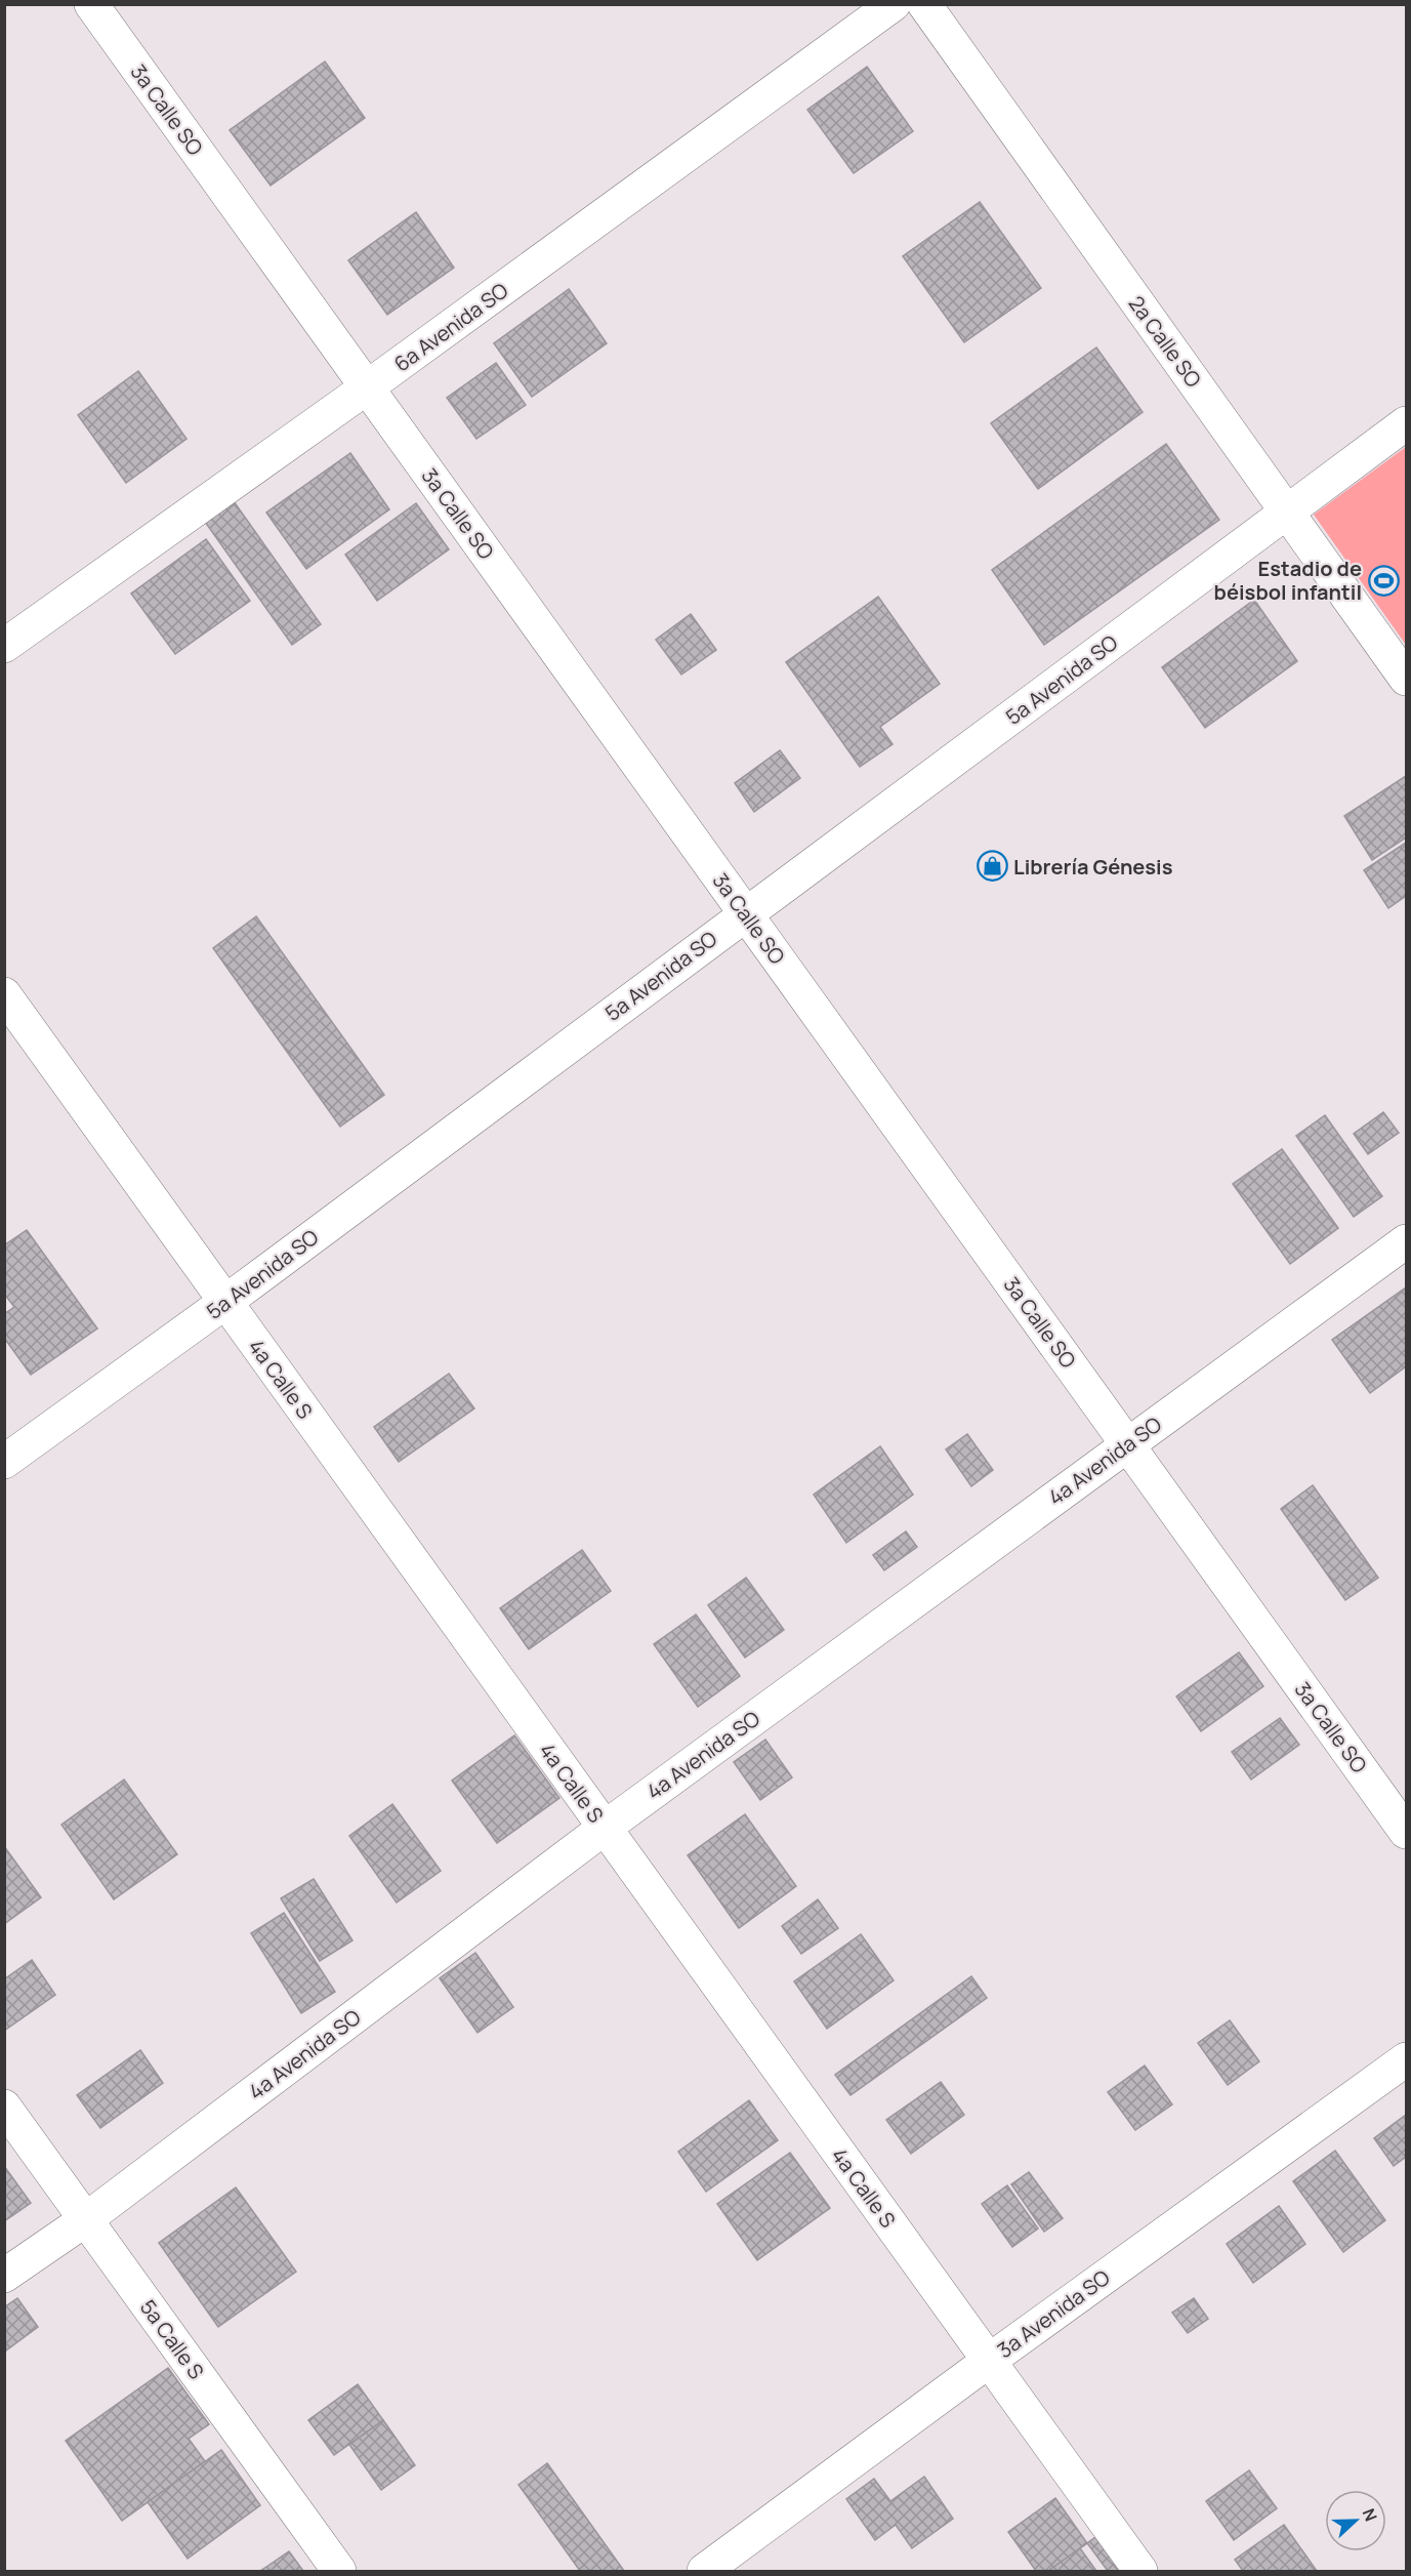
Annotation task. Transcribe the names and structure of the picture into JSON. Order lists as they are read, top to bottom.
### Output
{
  "streets": {
    "street": [
      "3a Calle SO",
      "6a Avenida SO",
      "2a Calle SO",
      "5a Avenida SO",
      "4a Calle S",
      "4a Avenida SO",
      "3a Avenida SO",
      "5a Calle S"
    ]
  },
  "crossings": [
    ["3a Calle SO", "6a Avenida SO"],
    ["3a Calle SO", "5a Avenida SO"],
    ["3a Calle SO", "4a Avenida SO"],
    ["2a Calle SO", "5a Avenida SO"],
    ["5a Avenida SO", "4a Calle S"],
    ["4a Calle S", "4a Avenida SO"],
    ["4a Calle S", "3a Avenida SO"],
    ["4a Avenida SO", "5a Calle S"]
  ],
  "places": {
    "sports": ["Estadio de béisbol infantil"],
    "shop": ["Librería Génesis"]
  },
  "north": "right"
}
